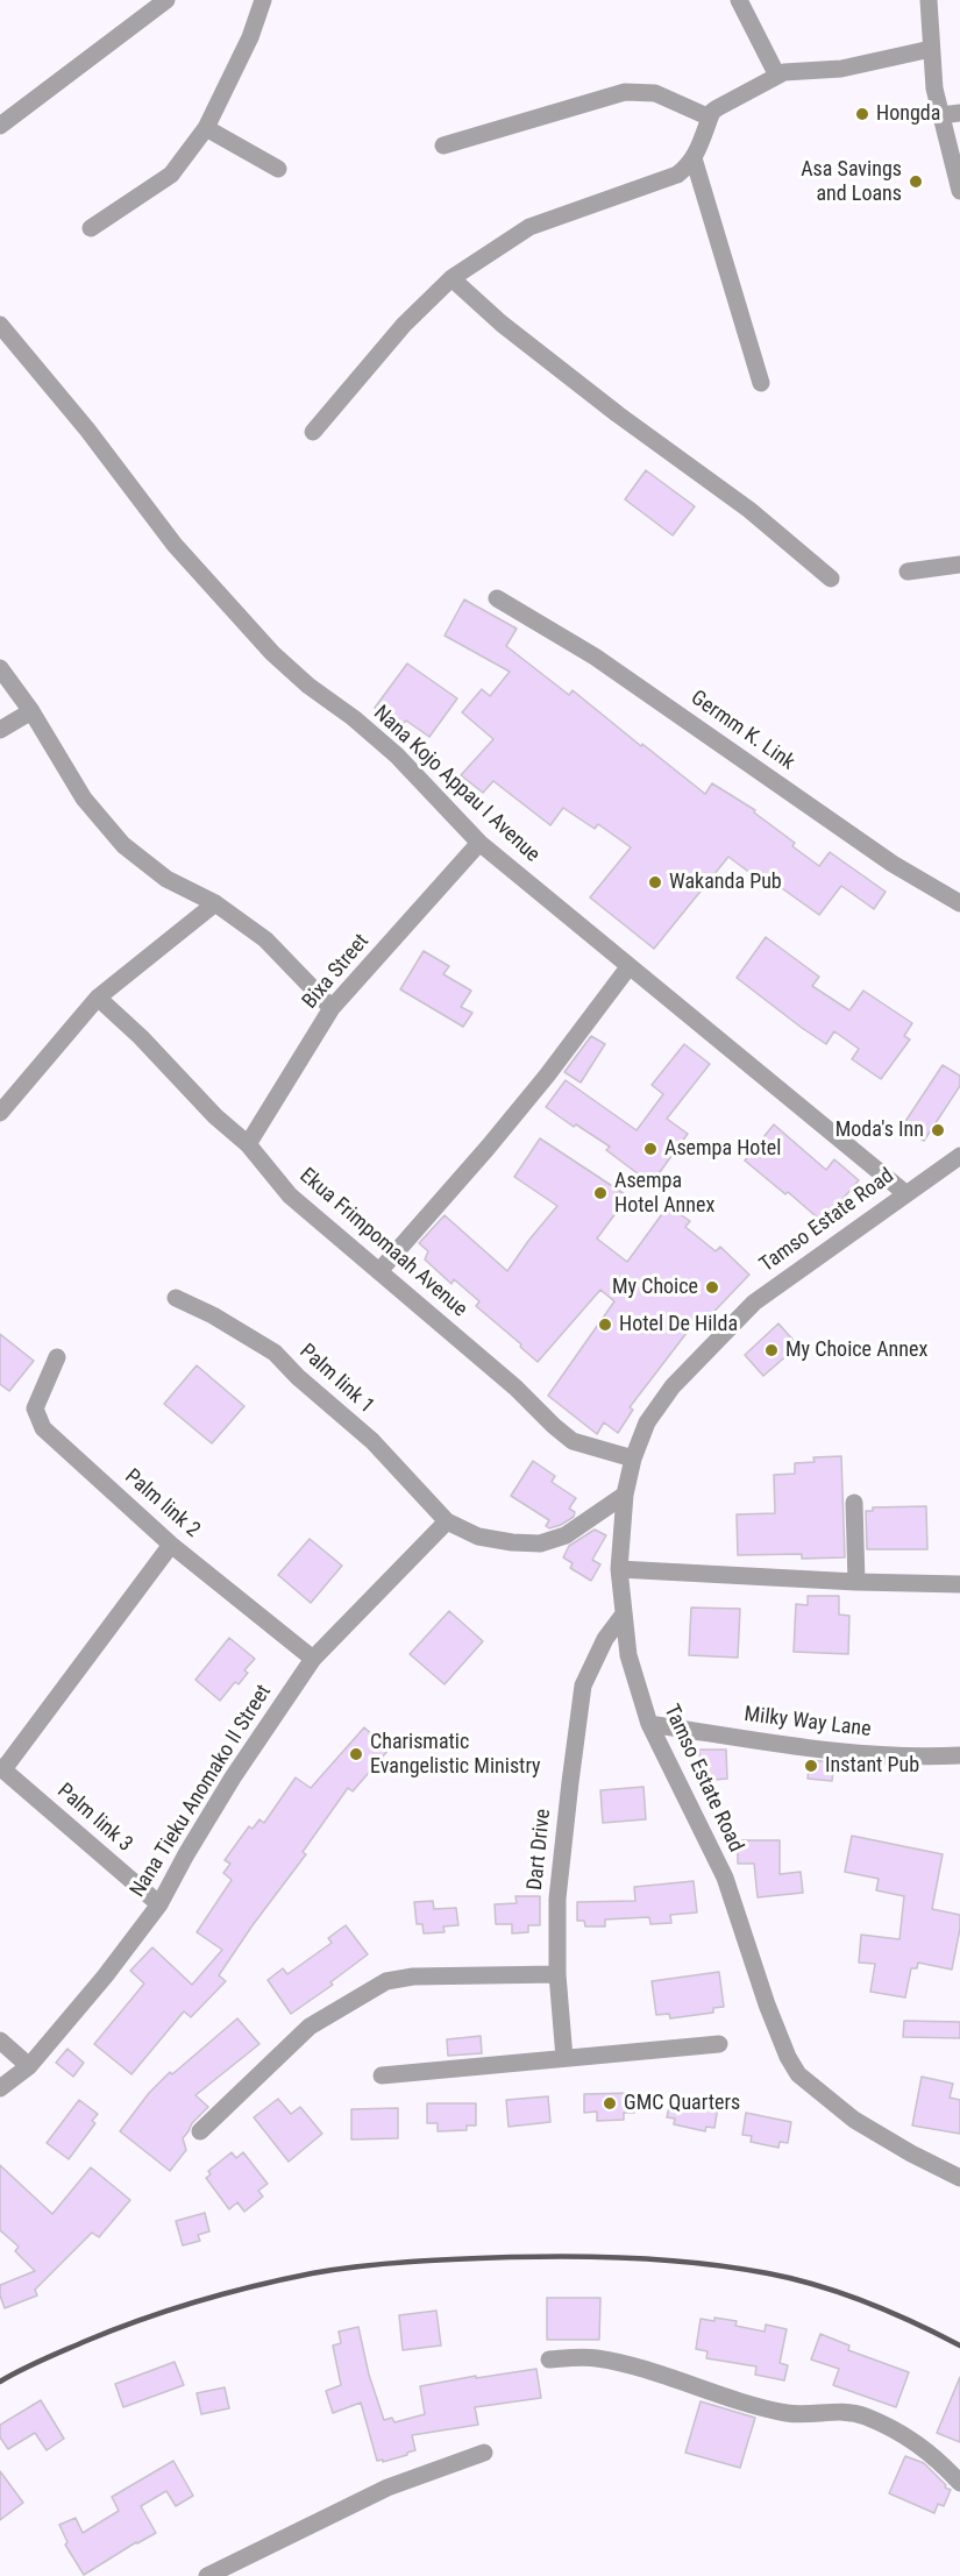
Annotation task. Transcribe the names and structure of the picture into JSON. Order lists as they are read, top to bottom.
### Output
{
  "streets": {
    "street": [
      "Germm K. Link",
      "Nana Kojo Appau I Avenue",
      "Bixa Street",
      "Tamso Estate Road",
      "Ekua Frimpomaah Avenue",
      "Palm link 1",
      "Palm link 2",
      "Milky Way Lane",
      "Nana Tieku Anomako II Street",
      "Palm link 3",
      "Dart Drive"
    ]
  },
  "crossings": [
    ["Nana Kojo Appau I Avenue", "Bixa Street"],
    ["Nana Kojo Appau I Avenue", "Tamso Estate Road"],
    ["Bixa Street", "Ekua Frimpomaah Avenue"],
    ["Tamso Estate Road", "Ekua Frimpomaah Avenue"],
    ["Tamso Estate Road", "Milky Way Lane"],
    ["Tamso Estate Road", "Dart Drive"],
    ["Palm link 1", "Nana Tieku Anomako II Street"],
    ["Palm link 2", "Nana Tieku Anomako II Street"],
    ["Nana Tieku Anomako II Street", "Palm link 3"]
  ],
  "places": [
    "Hongda",
    "Asa Savings and Loans",
    "Wakanda Pub",
    "Moda's Inn",
    "Asempa Hotel",
    "Asempa Hotel Annex",
    "My Choice",
    "Hotel De Hilda",
    "My Choice Annex",
    "Charismatic Evangelistic Ministry",
    "Instant Pub",
    "GMC Quarters"
  ]
}
